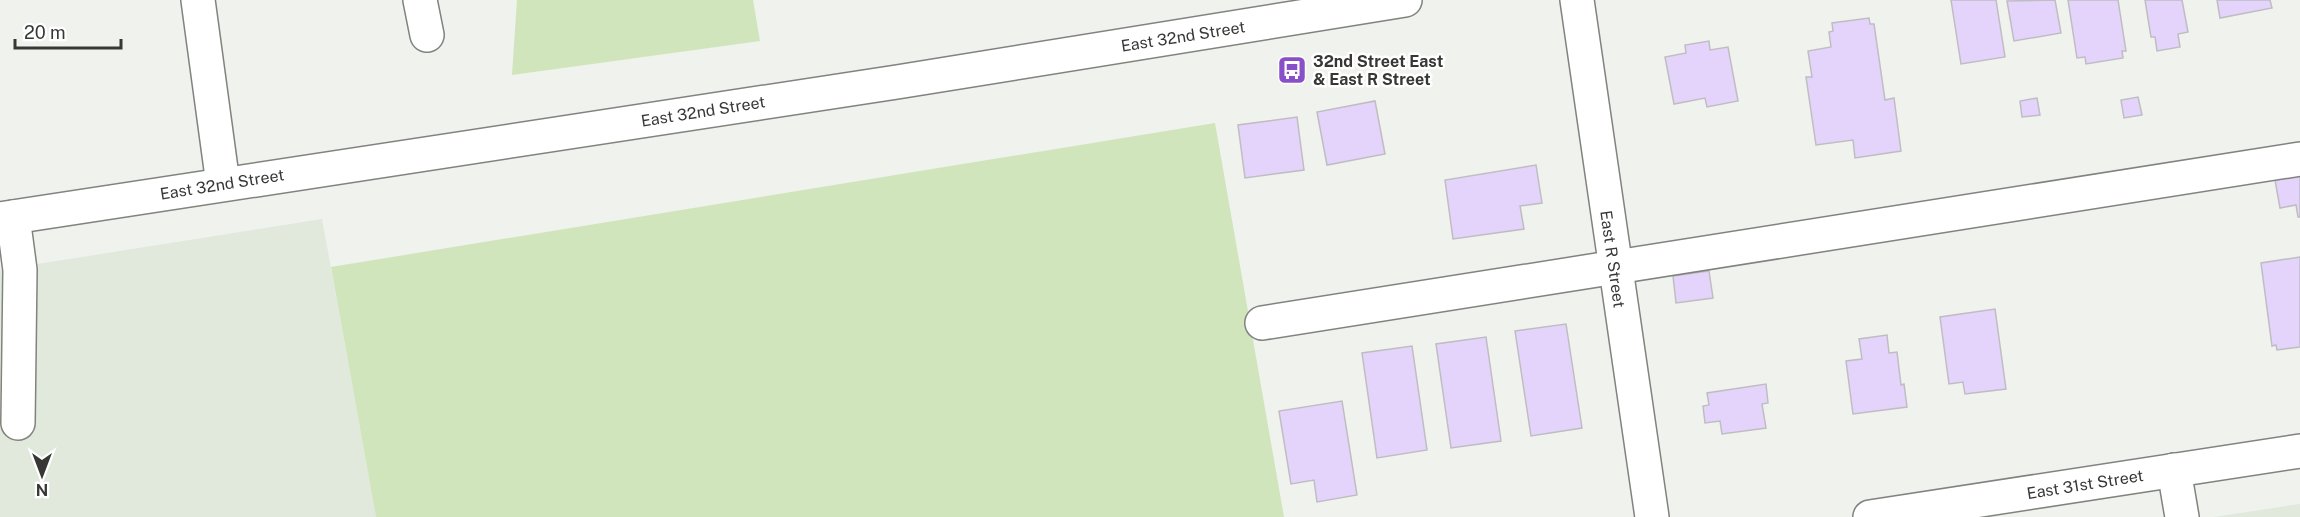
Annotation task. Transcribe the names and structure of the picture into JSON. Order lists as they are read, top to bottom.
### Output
{
  "streets": {
    "street": ["East 32nd Street", "East R Street", "East 31st Street"]
  },
  "places": {
    "bus stop": ["32nd Street East & East R Street"]
  },
  "scale_bar": "20 m",
  "north": "bottom"
}
